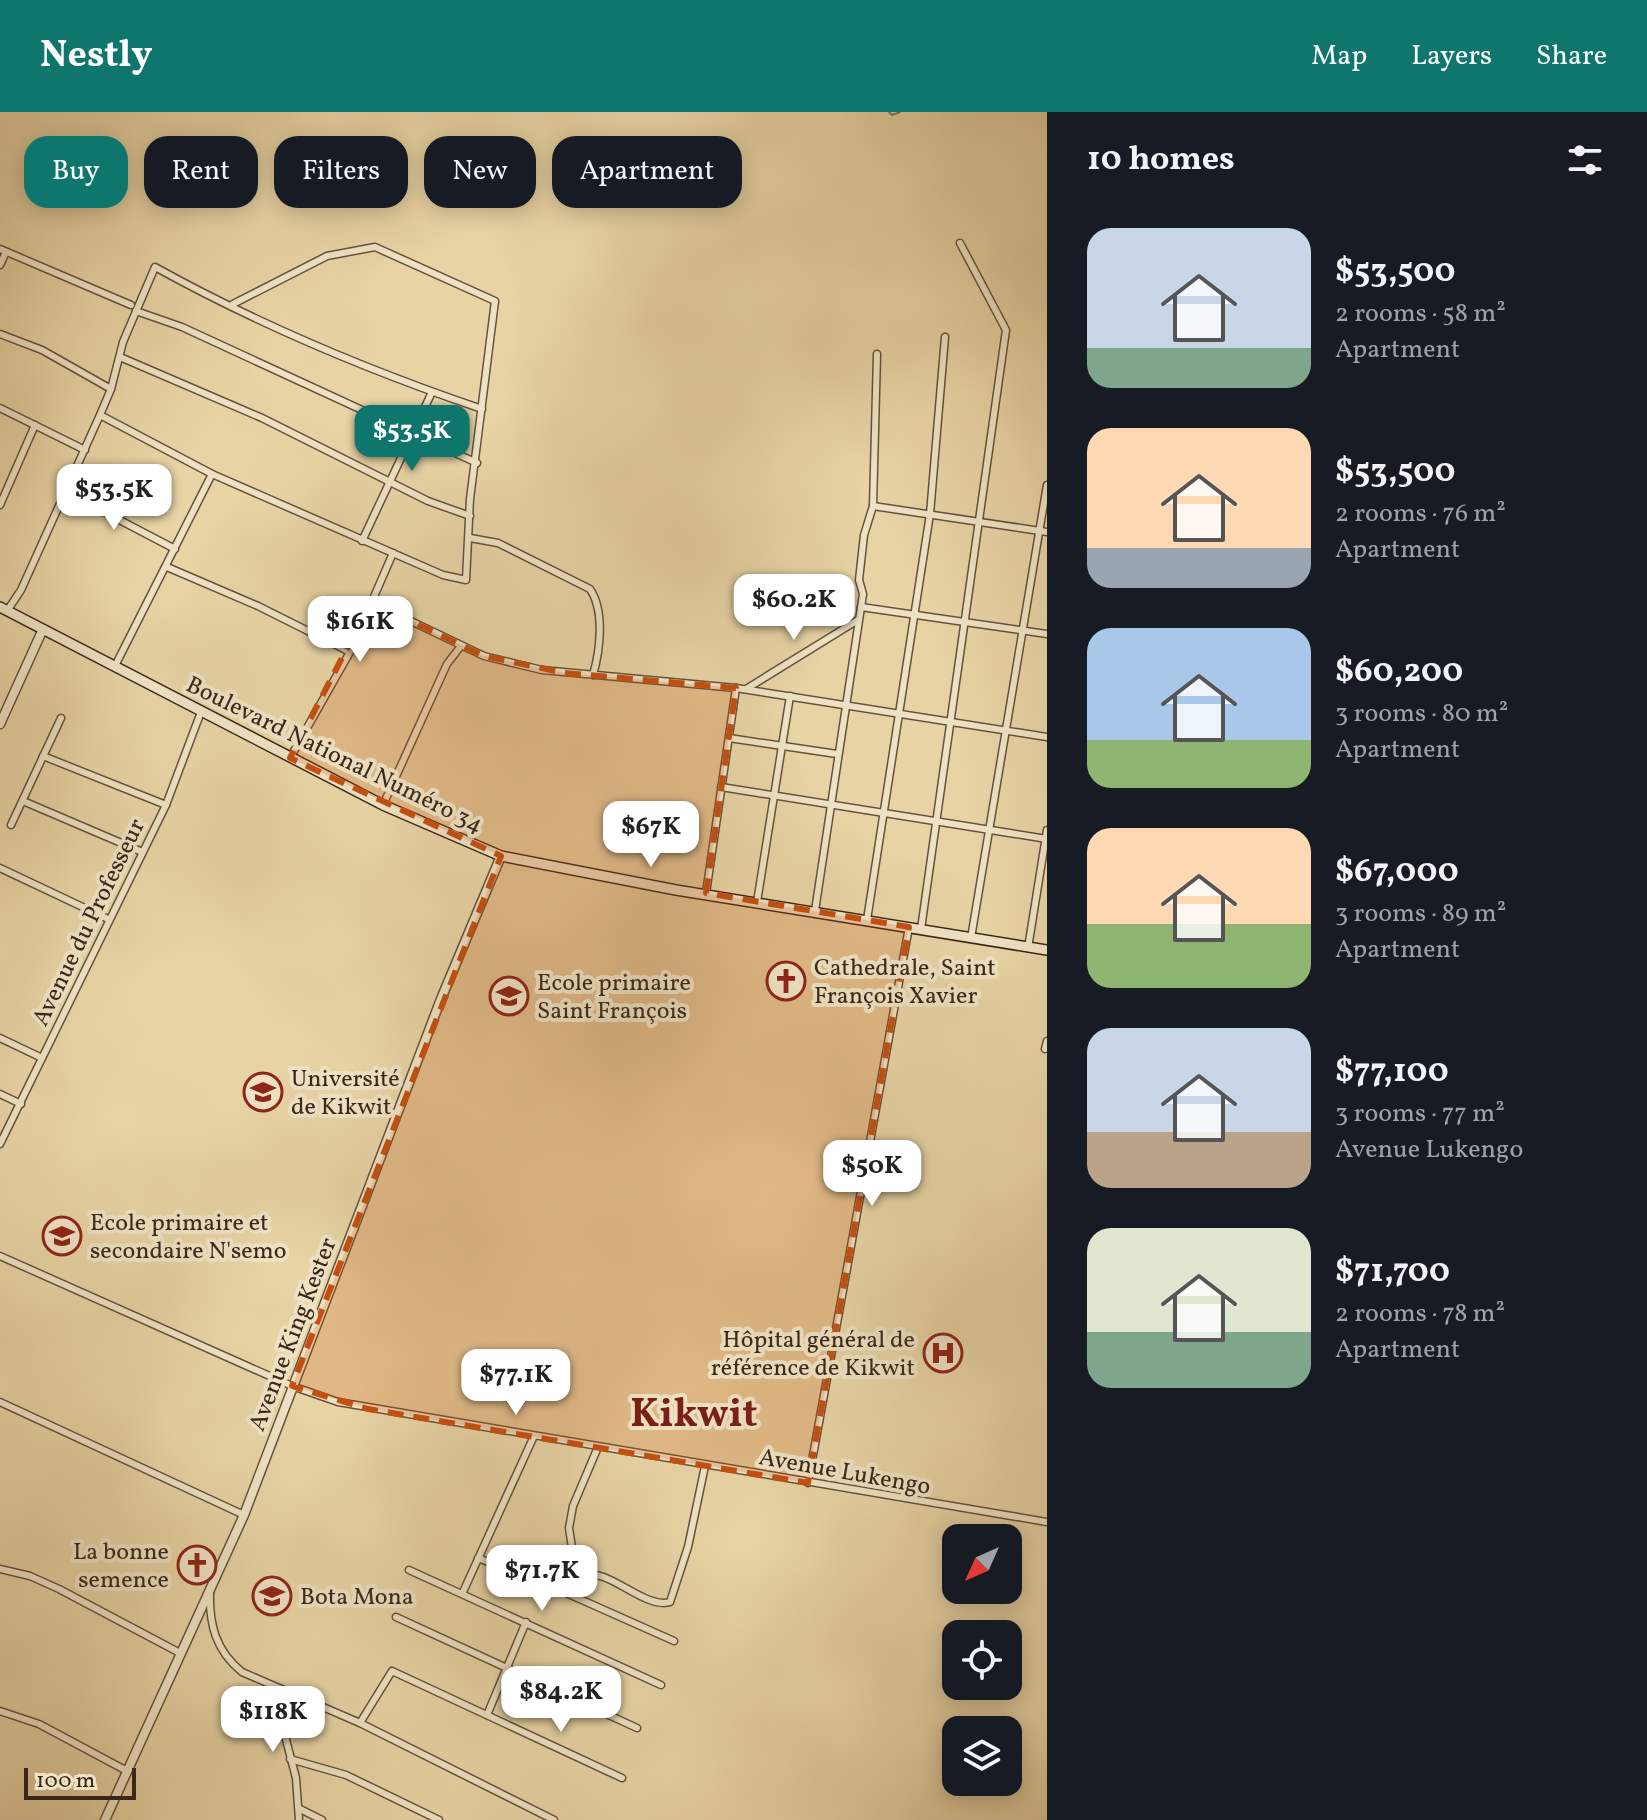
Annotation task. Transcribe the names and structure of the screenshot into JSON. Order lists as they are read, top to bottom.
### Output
{
  "streets": {
    "main road": ["Boulevard National Numéro 34"],
    "street": ["Avenue du Professeur", "Avenue King Kester", "Avenue Lukengo"]
  },
  "crossings": [
    ["Boulevard National Numéro 34", "Avenue du Professeur"],
    ["Boulevard National Numéro 34", "Avenue King Kester"],
    ["Avenue King Kester", "Avenue Lukengo"]
  ],
  "districts": ["Kikwit"],
  "places": {
    "church": ["Cathedrale, Saint François Xavier", "La bonne semence"],
    "school or university": [
      "Ecole primaire Saint François",
      "Université de Kikwit",
      "Ecole primaire et secondaire N'semo",
      "Bota Mona"
    ],
    "hospital": ["Hôpital général de référence de Kikwit"]
  },
  "scale_bar": "100 m",
  "north": "bottom left",
  "page": {
    "header": "Nestly",
    "nav": ["Map", "Layers", "Share"],
    "heading": "10 homes",
    "chip": [
      "Buy",
      "Rent",
      "Filters",
      "New",
      "Apartment"
    ],
    "list": [
      {
        "name": "$53,500",
        "note": "2 rooms · 58 m² · Apartment"
      },
      {
        "name": "$53,500",
        "note": "2 rooms · 76 m² · Apartment"
      },
      {
        "name": "$60,200",
        "note": "3 rooms · 80 m² · Apartment"
      },
      {
        "name": "$67,000",
        "note": "3 rooms · 89 m² · Apartment"
      },
      {
        "name": "$77,100",
        "note": "3 rooms · 77 m² · Avenue Lukengo"
      },
      {
        "name": "$71,700",
        "note": "2 rooms · 78 m² · Apartment"
      }
    ],
    "price": [
      "$53.5K",
      "$53.5K",
      "$60.2K",
      "$161K",
      "$67K",
      "$50K",
      "$77.1K",
      "$71.7K",
      "$84.2K",
      "$118K"
    ],
    "scale": "100 m"
  }
}
